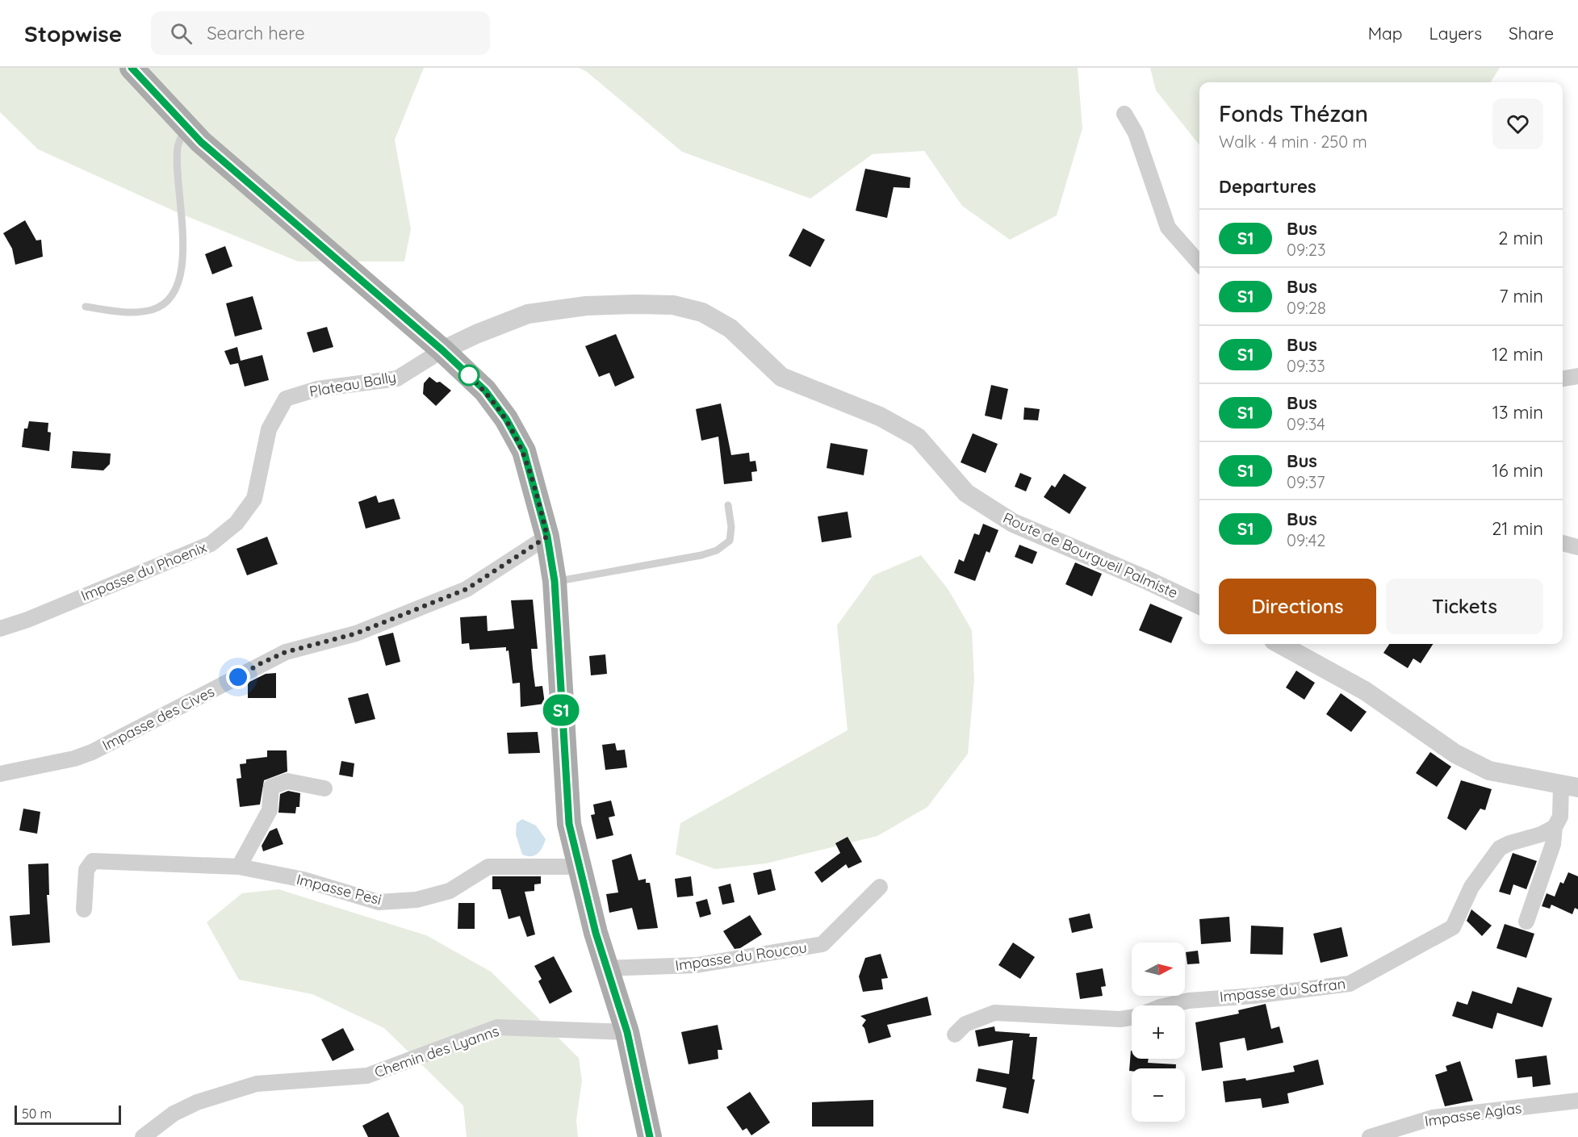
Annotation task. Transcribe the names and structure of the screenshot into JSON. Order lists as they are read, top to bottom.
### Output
{
  "streets": {
    "street": [
      "Plateau Bally",
      "Route de Bourgueil Palmiste",
      "Impasse du Phoenix",
      "Impasse des Cives",
      "Impasse Pesi",
      "Impasse du Roucou",
      "Impasse du Safran",
      "Chemin des Lyanns",
      "Impasse Aglas"
    ]
  },
  "crossings": [
    ["Plateau Bally", "Route de Bourgueil Palmiste"],
    ["Plateau Bally", "Impasse du Phoenix"]
  ],
  "lines": ["bus line S1"],
  "scale_bar": "50 m",
  "north": "right",
  "page": {
    "header": "Stopwise",
    "search": "Search here",
    "nav": ["Map", "Layers", "Share"],
    "on_map": "S1",
    "heading": [
      ["Fonds Thézan", "Walk · 4 min · 250 m"],
      "Departures"
    ],
    "list": [
      {
        "mark": "S1",
        "name": "Bus",
        "note": "09:23",
        "value": "2 min"
      },
      {
        "mark": "S1",
        "name": "Bus",
        "note": "09:28",
        "value": "7 min"
      },
      {
        "mark": "S1",
        "name": "Bus",
        "note": "09:33",
        "value": "12 min"
      },
      {
        "mark": "S1",
        "name": "Bus",
        "note": "09:34",
        "value": "13 min"
      },
      {
        "mark": "S1",
        "name": "Bus",
        "note": "09:37",
        "value": "16 min"
      },
      {
        "mark": "S1",
        "name": "Bus",
        "note": "09:42",
        "value": "21 min"
      }
    ],
    "buttons": ["Directions", "Tickets"],
    "map_buttons": ["+", "−"],
    "scale": "50 m"
  }
}
